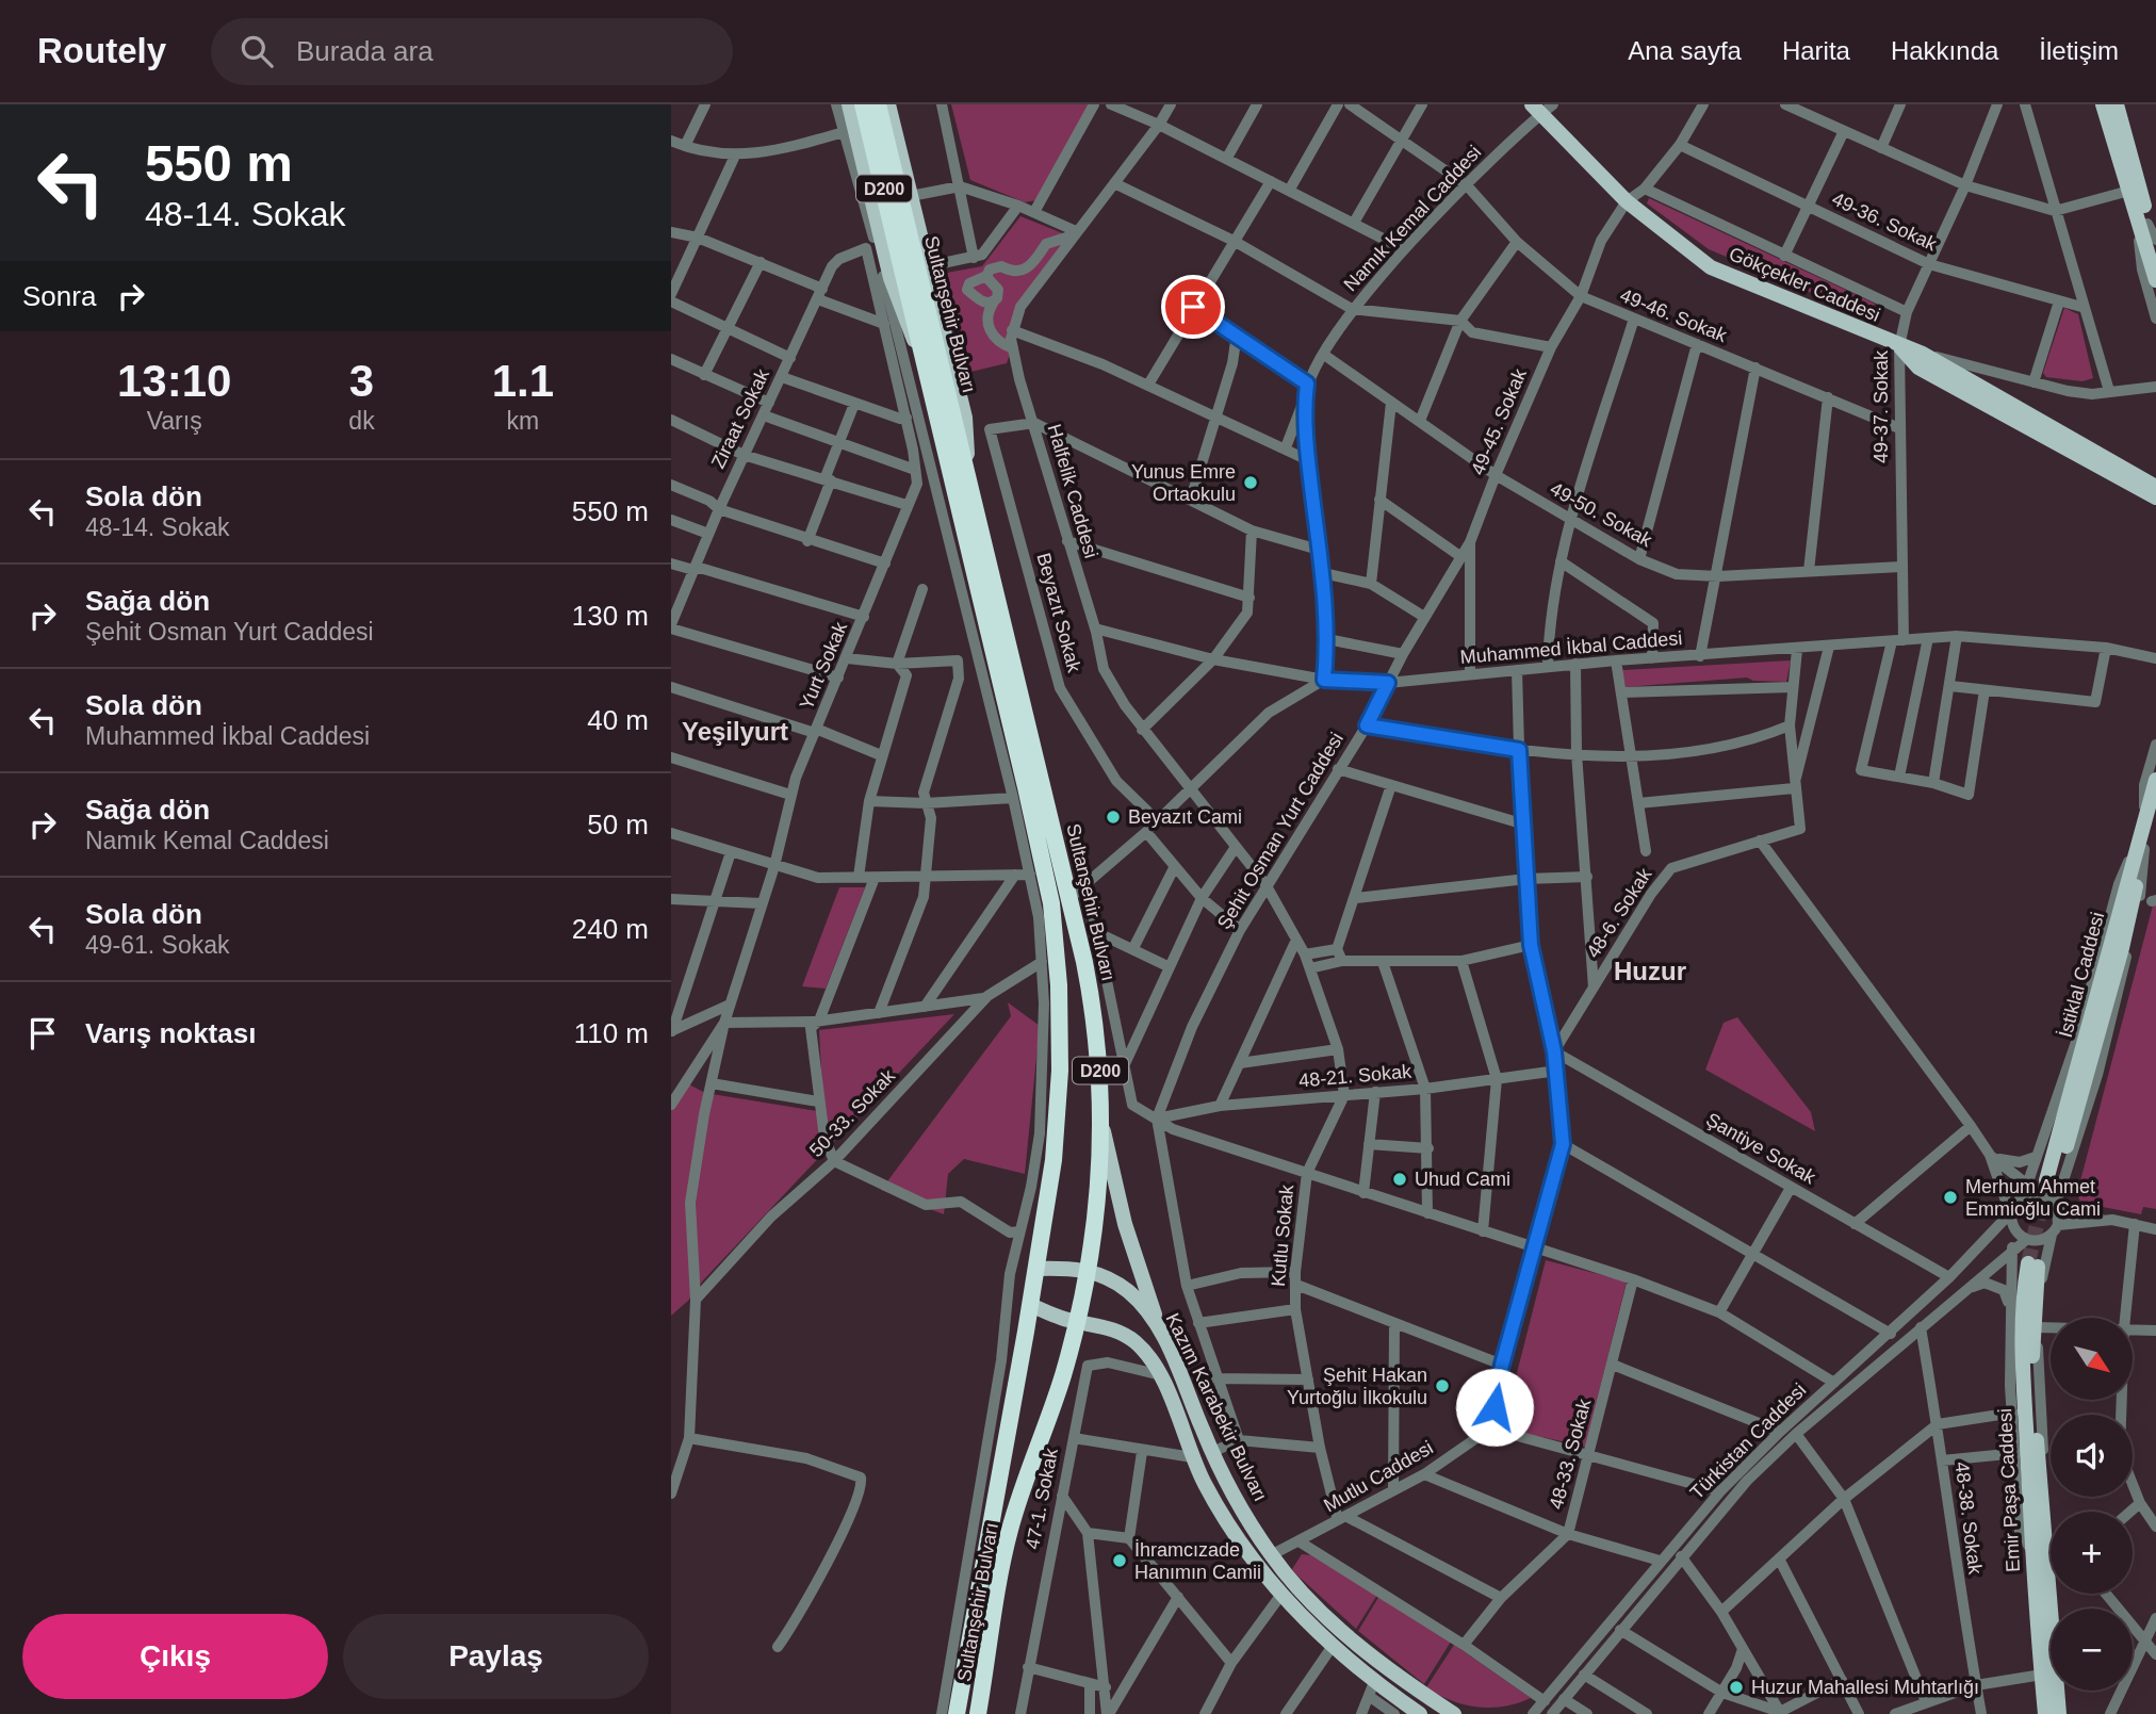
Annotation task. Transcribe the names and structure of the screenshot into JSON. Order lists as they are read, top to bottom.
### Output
{
  "streets": {
    "highway": ["D200", "Sultanşehir Bulvarı"],
    "main road": [
      "Gökçekler Caddesi",
      "İstiklal Caddesi",
      "Kazım Karabekir Bulvarı",
      "Emir Paşa Caddesi"
    ],
    "street": [
      "Namık Kemal Caddesi",
      "49-36. Sokak",
      "49-46. Sokak",
      "49-37. Sokak",
      "Ziraat Sokak",
      "49-45. Sokak",
      "Halfelik Caddesi",
      "49-50. Sokak",
      "Beyazıt Sokak",
      "Muhammed İkbal Caddesi",
      "Yurt Sokak",
      "Şehit Osman Yurt Caddesi",
      "48-6. Sokak",
      "48-21. Sokak",
      "50-33. Sokak",
      "Şantiye Sokak",
      "Kutlu Sokak",
      "Türkistan Caddesi",
      "48-33. Sokak",
      "Mutlu Caddesi",
      "47-1. Sokak",
      "48-38. Sokak"
    ]
  },
  "crossings": [
    ["Namık Kemal Caddesi", "Gökçekler Caddesi"],
    ["Namık Kemal Caddesi", "49-46. Sokak"],
    ["Namık Kemal Caddesi", "49-50. Sokak"],
    ["49-36. Sokak", "49-37. Sokak"],
    ["Gökçekler Caddesi", "49-37. Sokak"],
    ["Gökçekler Caddesi", "49-45. Sokak"],
    ["Sultanşehir Bulvarı", "50-33. Sokak"],
    ["Sultanşehir Bulvarı", "Kazım Karabekir Bulvarı"],
    ["49-46. Sokak", "49-37. Sokak"],
    ["49-46. Sokak", "49-45. Sokak"],
    ["49-37. Sokak", "49-50. Sokak"],
    ["49-37. Sokak", "Muhammed İkbal Caddesi"],
    ["49-45. Sokak", "49-50. Sokak"],
    ["49-45. Sokak", "Muhammed İkbal Caddesi"],
    ["49-45. Sokak", "Şehit Osman Yurt Caddesi"],
    ["Halfelik Caddesi", "Beyazıt Sokak"],
    ["Halfelik Caddesi", "Muhammed İkbal Caddesi"],
    ["Halfelik Caddesi", "Şehit Osman Yurt Caddesi"],
    ["Muhammed İkbal Caddesi", "Şehit Osman Yurt Caddesi"],
    ["Şehit Osman Yurt Caddesi", "48-21. Sokak"],
    ["48-6. Sokak", "Şantiye Sokak"],
    ["İstiklal Caddesi", "Türkistan Caddesi"],
    ["48-21. Sokak", "Kutlu Sokak"],
    ["Şantiye Sokak", "Türkistan Caddesi"],
    ["Kutlu Sokak", "Mutlu Caddesi"],
    ["Kazım Karabekir Bulvarı", "Mutlu Caddesi"],
    ["Kazım Karabekir Bulvarı", "47-1. Sokak"],
    ["Türkistan Caddesi", "48-38. Sokak"]
  ],
  "districts": ["Yeşilyurt", "Huzur"],
  "places": [
    "Yunus Emre Ortaokulu",
    "Beyazıt Cami",
    "Uhud Cami",
    "Merhum Ahmet Emmioğlu Cami",
    "Şehit Hakan Yurtoğlu İlkokulu",
    "İhramcızade Hanımın Camii",
    "Huzur Mahallesi Muhtarlığı"
  ],
  "north": "bottom right",
  "page": {
    "header": "Routely",
    "search": "Burada ara",
    "nav": [
      "Ana sayfa",
      "Harita",
      "Hakkında",
      "İletişim"
    ],
    "turn": ["550 m", "48-14. Sokak"],
    "then": "Sonra",
    "eta": [
      "13:10",
      "Varış",
      "3",
      "dk",
      "1.1",
      "km"
    ],
    "list": [
      {
        "name": "Sola dön",
        "note": "48-14. Sokak",
        "value": "550 m"
      },
      {
        "name": "Sağa dön",
        "note": "Şehit Osman Yurt Caddesi",
        "value": "130 m"
      },
      {
        "name": "Sola dön",
        "note": "Muhammed İkbal Caddesi",
        "value": "40 m"
      },
      {
        "name": "Sağa dön",
        "note": "Namık Kemal Caddesi",
        "value": "50 m"
      },
      {
        "name": "Sola dön",
        "note": "49-61. Sokak",
        "value": "240 m"
      },
      {
        "name": "Varış noktası",
        "value": "110 m"
      }
    ],
    "map_buttons": ["+", "−"],
    "buttons": ["Çıkış", "Paylaş"]
  }
}
